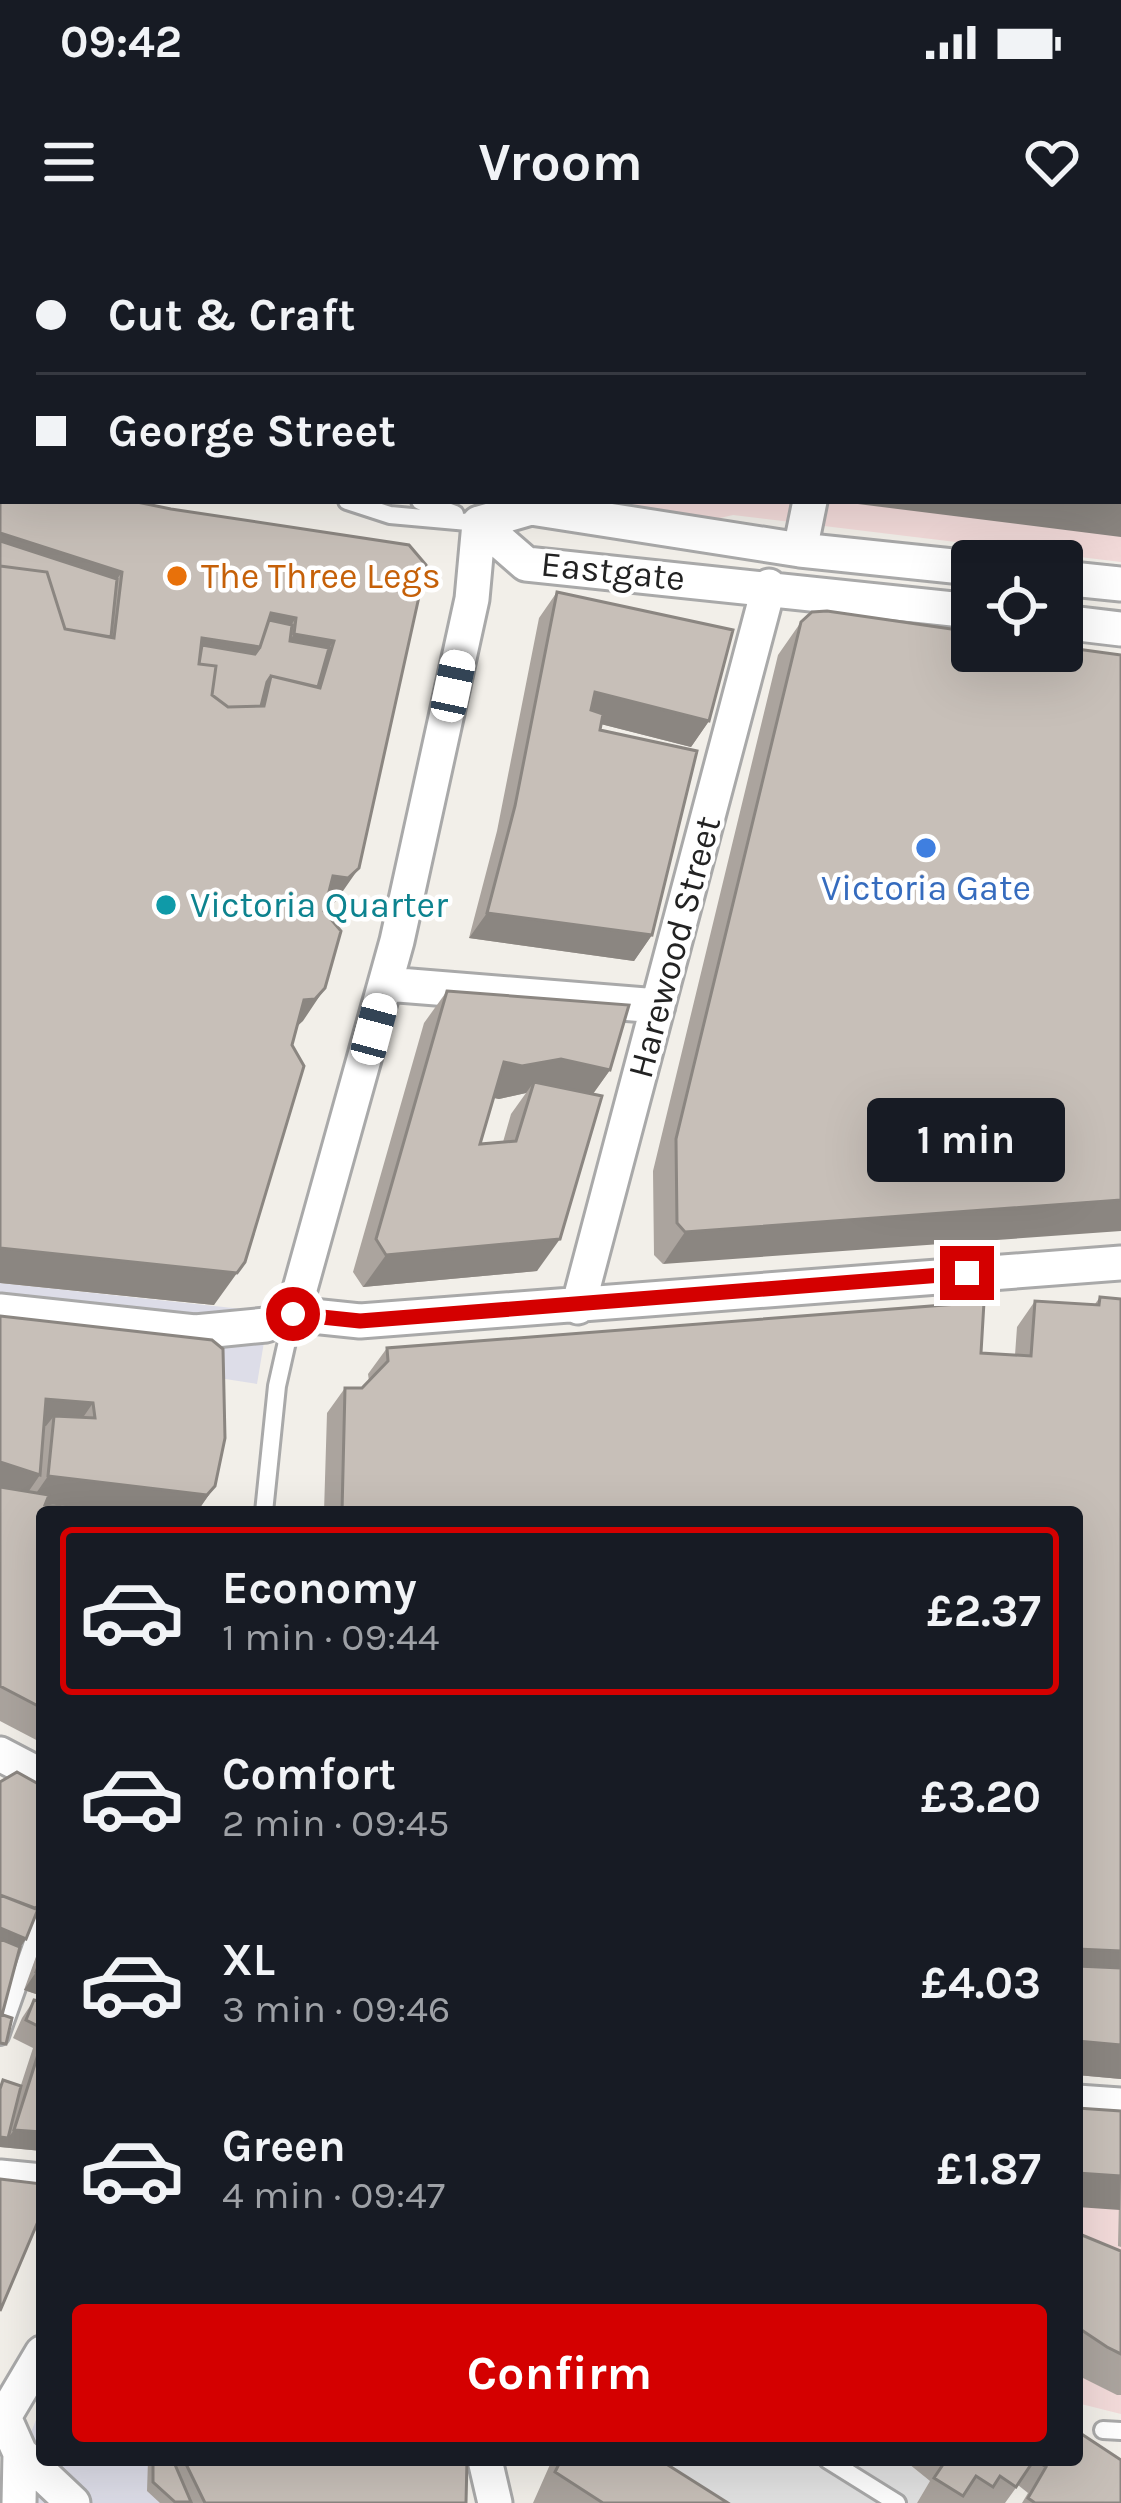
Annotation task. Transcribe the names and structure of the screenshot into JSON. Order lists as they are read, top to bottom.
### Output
{
  "streets": {
    "street": ["Eastgate", "Harewood Street"]
  },
  "crossings": [
    ["Eastgate", "Harewood Street"]
  ],
  "places": ["The Three Legs", "Victoria Gate", "Victoria Quarter"],
  "page": {
    "status": "09:42",
    "header": "Vroom",
    "banner": ["Cut & Craft", "George Street"],
    "bubble": "1 min",
    "list": [
      {
        "name": "Economy",
        "note": "1 min · 09:44",
        "value": "£2.37"
      },
      {
        "name": "Comfort",
        "note": "2 min · 09:45",
        "value": "£3.20"
      },
      {
        "name": "XL",
        "note": "3 min · 09:46",
        "value": "£4.03"
      },
      {
        "name": "Green",
        "note": "4 min · 09:47",
        "value": "£1.87"
      }
    ],
    "buttons": "Confirm"
  }
}
